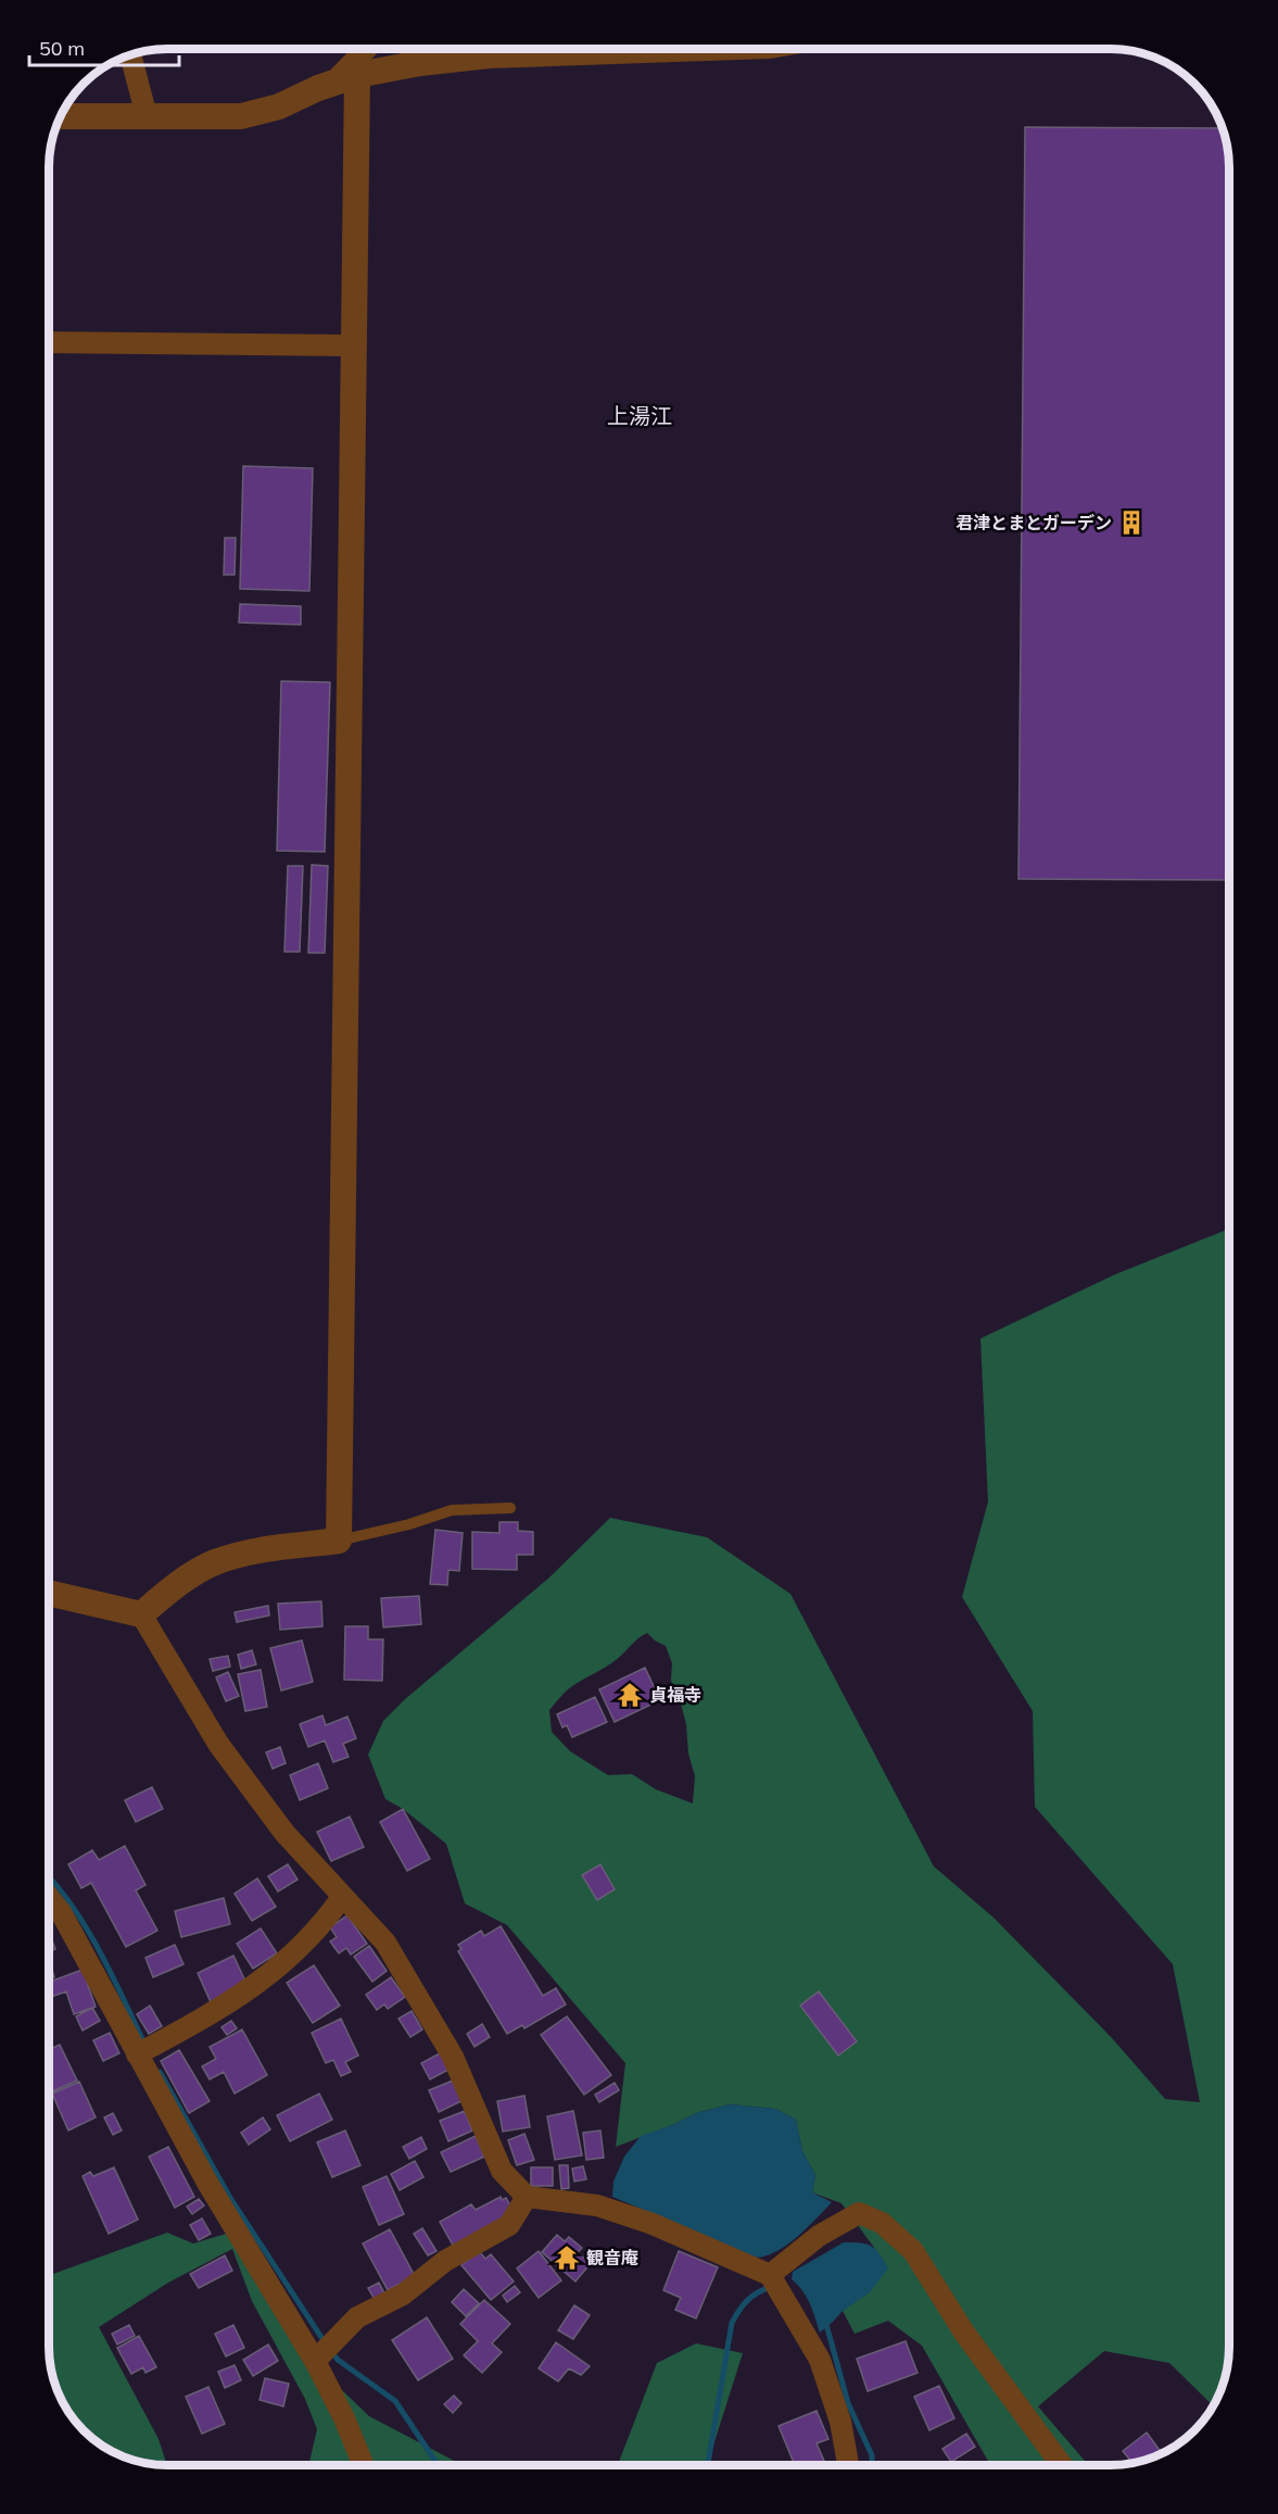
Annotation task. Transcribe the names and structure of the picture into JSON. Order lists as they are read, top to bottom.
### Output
{
  "districts": ["上湯江"],
  "places": {
    "building": ["君津とまとガーデン"],
    "temple": ["貞福寺", "観音庵"]
  },
  "scale_bar": "50 m"
}
